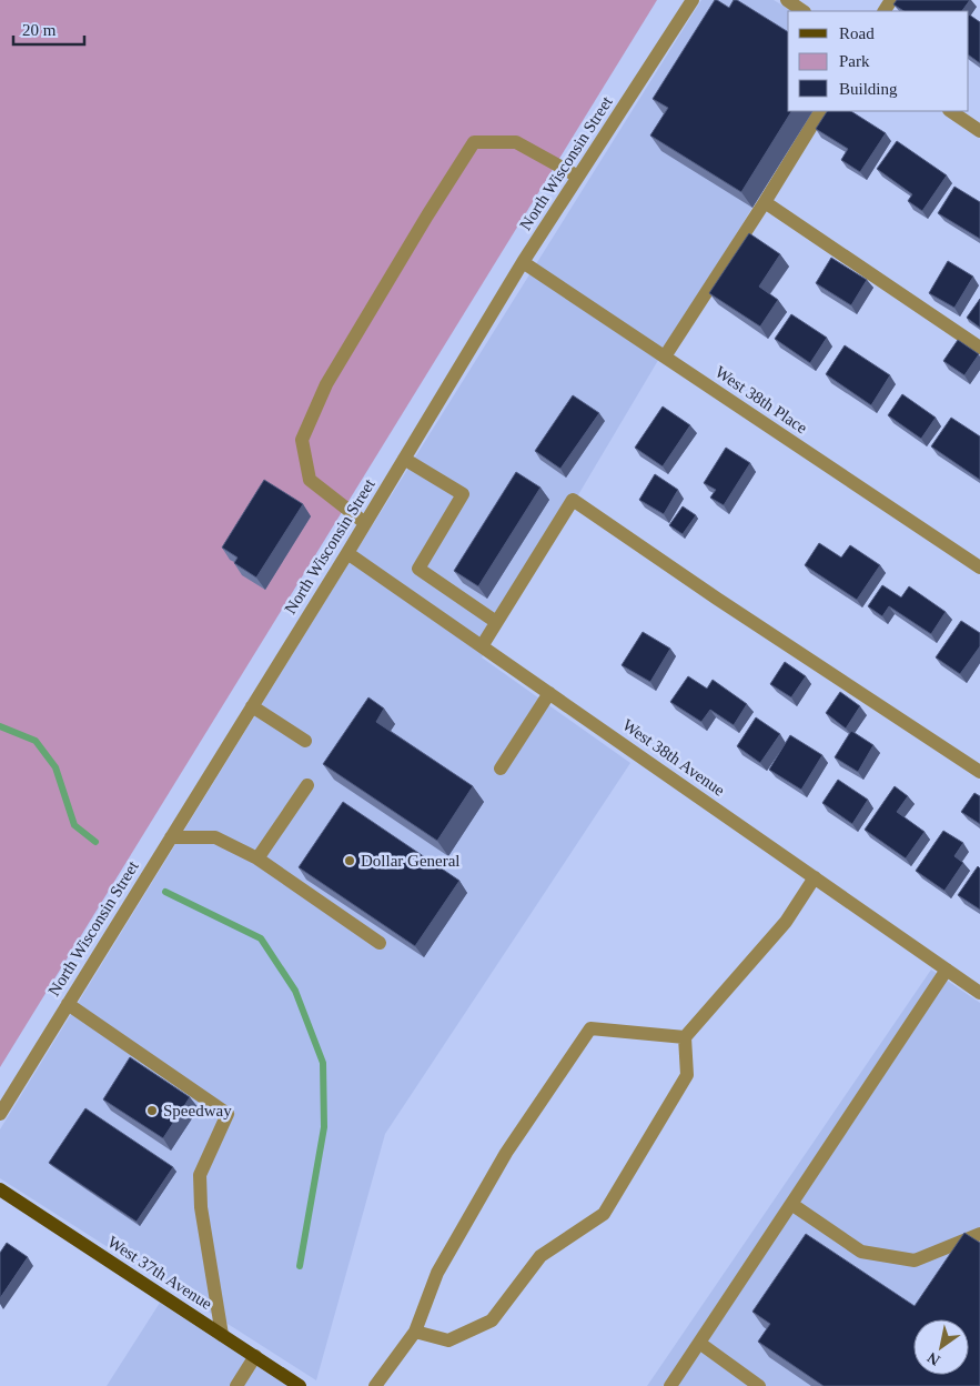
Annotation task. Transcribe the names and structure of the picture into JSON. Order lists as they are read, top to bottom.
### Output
{
  "streets": {
    "main road": ["West 37th Avenue"],
    "street": ["North Wisconsin Street", "West 38th Place", "West 38th Avenue"]
  },
  "crossings": [
    ["North Wisconsin Street", "West 38th Place"],
    ["North Wisconsin Street", "West 38th Avenue"]
  ],
  "places": ["Dollar General", "Speedway"],
  "legend": ["Road", "Park", "Building"],
  "scale_bar": "20 m",
  "north": "bottom left"
}
